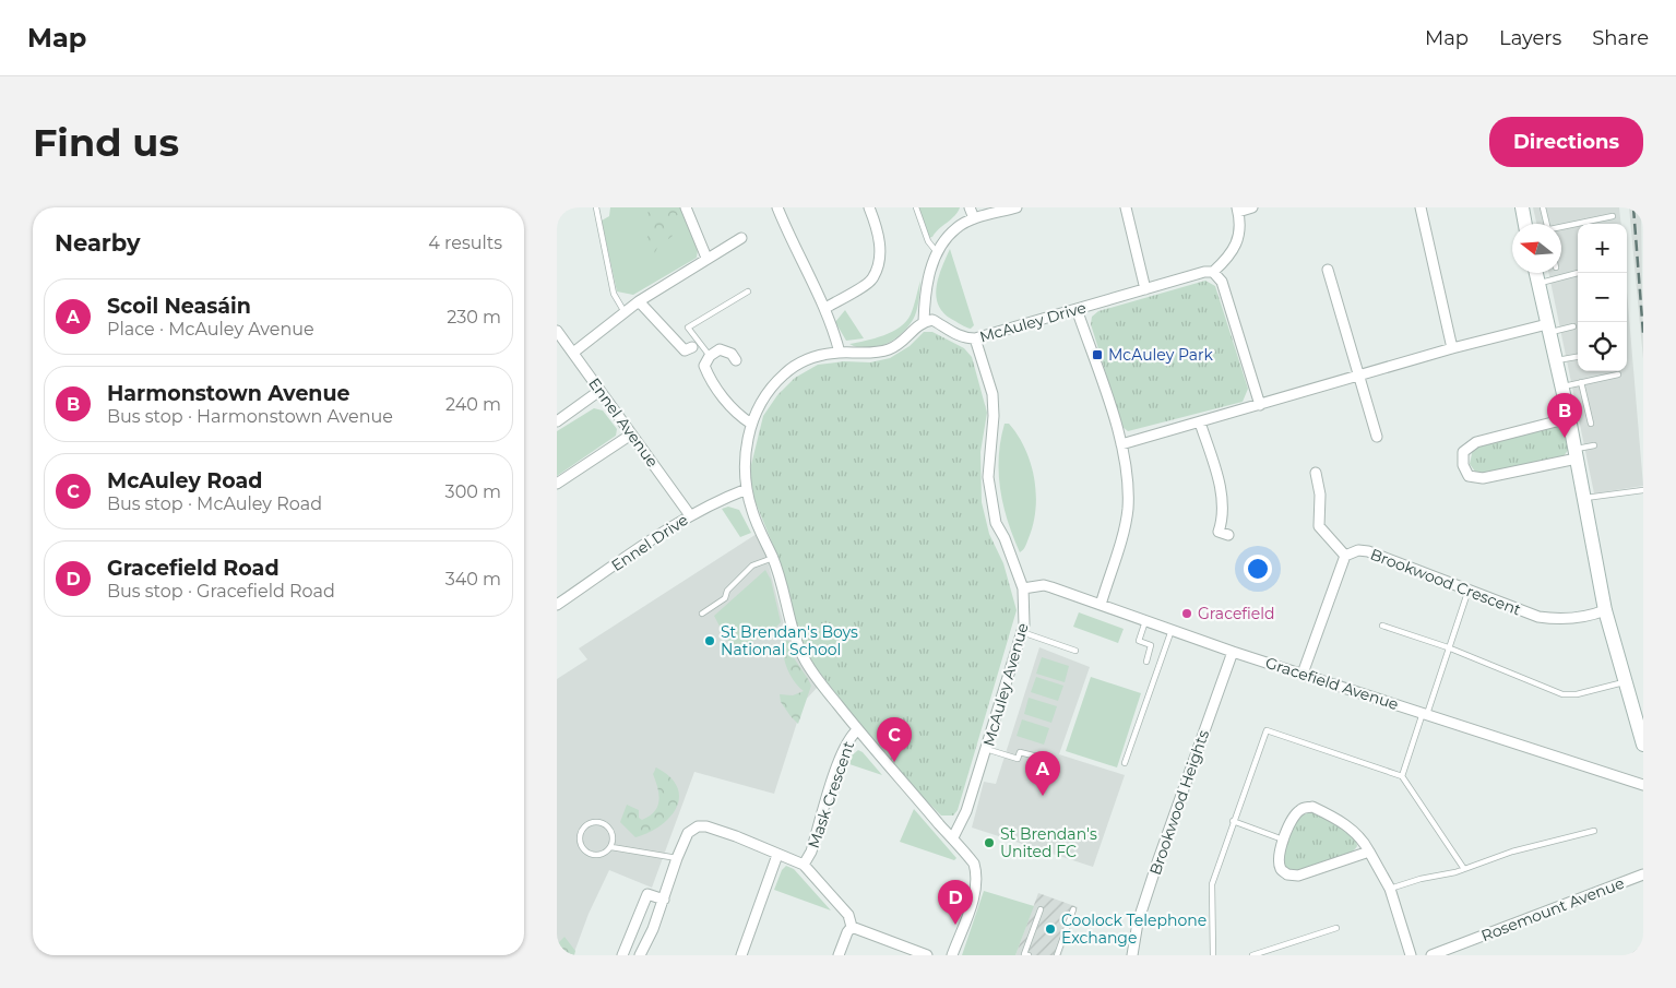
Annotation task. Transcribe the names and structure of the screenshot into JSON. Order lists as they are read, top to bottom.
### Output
{
  "streets": {
    "street": [
      "McAuley Drive",
      "Ennel Avenue",
      "Ennel Drive",
      "Brookwood Crescent",
      "Gracefield Avenue",
      "McAuley Avenue",
      "Mask Crescent",
      "Brookwood Heights",
      "Rosemount Avenue"
    ]
  },
  "crossings": [
    ["McAuley Drive", "McAuley Avenue"],
    ["Ennel Avenue", "Ennel Drive"],
    ["Gracefield Avenue", "McAuley Avenue"],
    ["Gracefield Avenue", "Brookwood Heights"]
  ],
  "places": {
    "transit": ["McAuley Park"],
    "other": [
      "Gracefield",
      "St Brendan's Boys National School",
      "St Brendan's United FC",
      "Coolock Telephone Exchange"
    ]
  },
  "north": "left",
  "page": {
    "header": "Map",
    "nav": ["Map", "Layers", "Share"],
    "buttons": "Directions",
    "title": "Find us",
    "heading": ["Nearby", "4 results"],
    "map_buttons": ["+", "−"],
    "list": [
      {
        "mark": "A",
        "name": "Scoil Neasáin",
        "note": "Place · McAuley Avenue",
        "value": "230 m"
      },
      {
        "mark": "B",
        "name": "Harmonstown Avenue",
        "note": "Bus stop · Harmonstown Avenue",
        "value": "240 m"
      },
      {
        "mark": "C",
        "name": "McAuley Road",
        "note": "Bus stop · McAuley Road",
        "value": "300 m"
      },
      {
        "mark": "D",
        "name": "Gracefield Road",
        "note": "Bus stop · Gracefield Road",
        "value": "340 m"
      }
    ],
    "pins": [
      "B",
      "C",
      "A",
      "D"
    ]
  }
}
